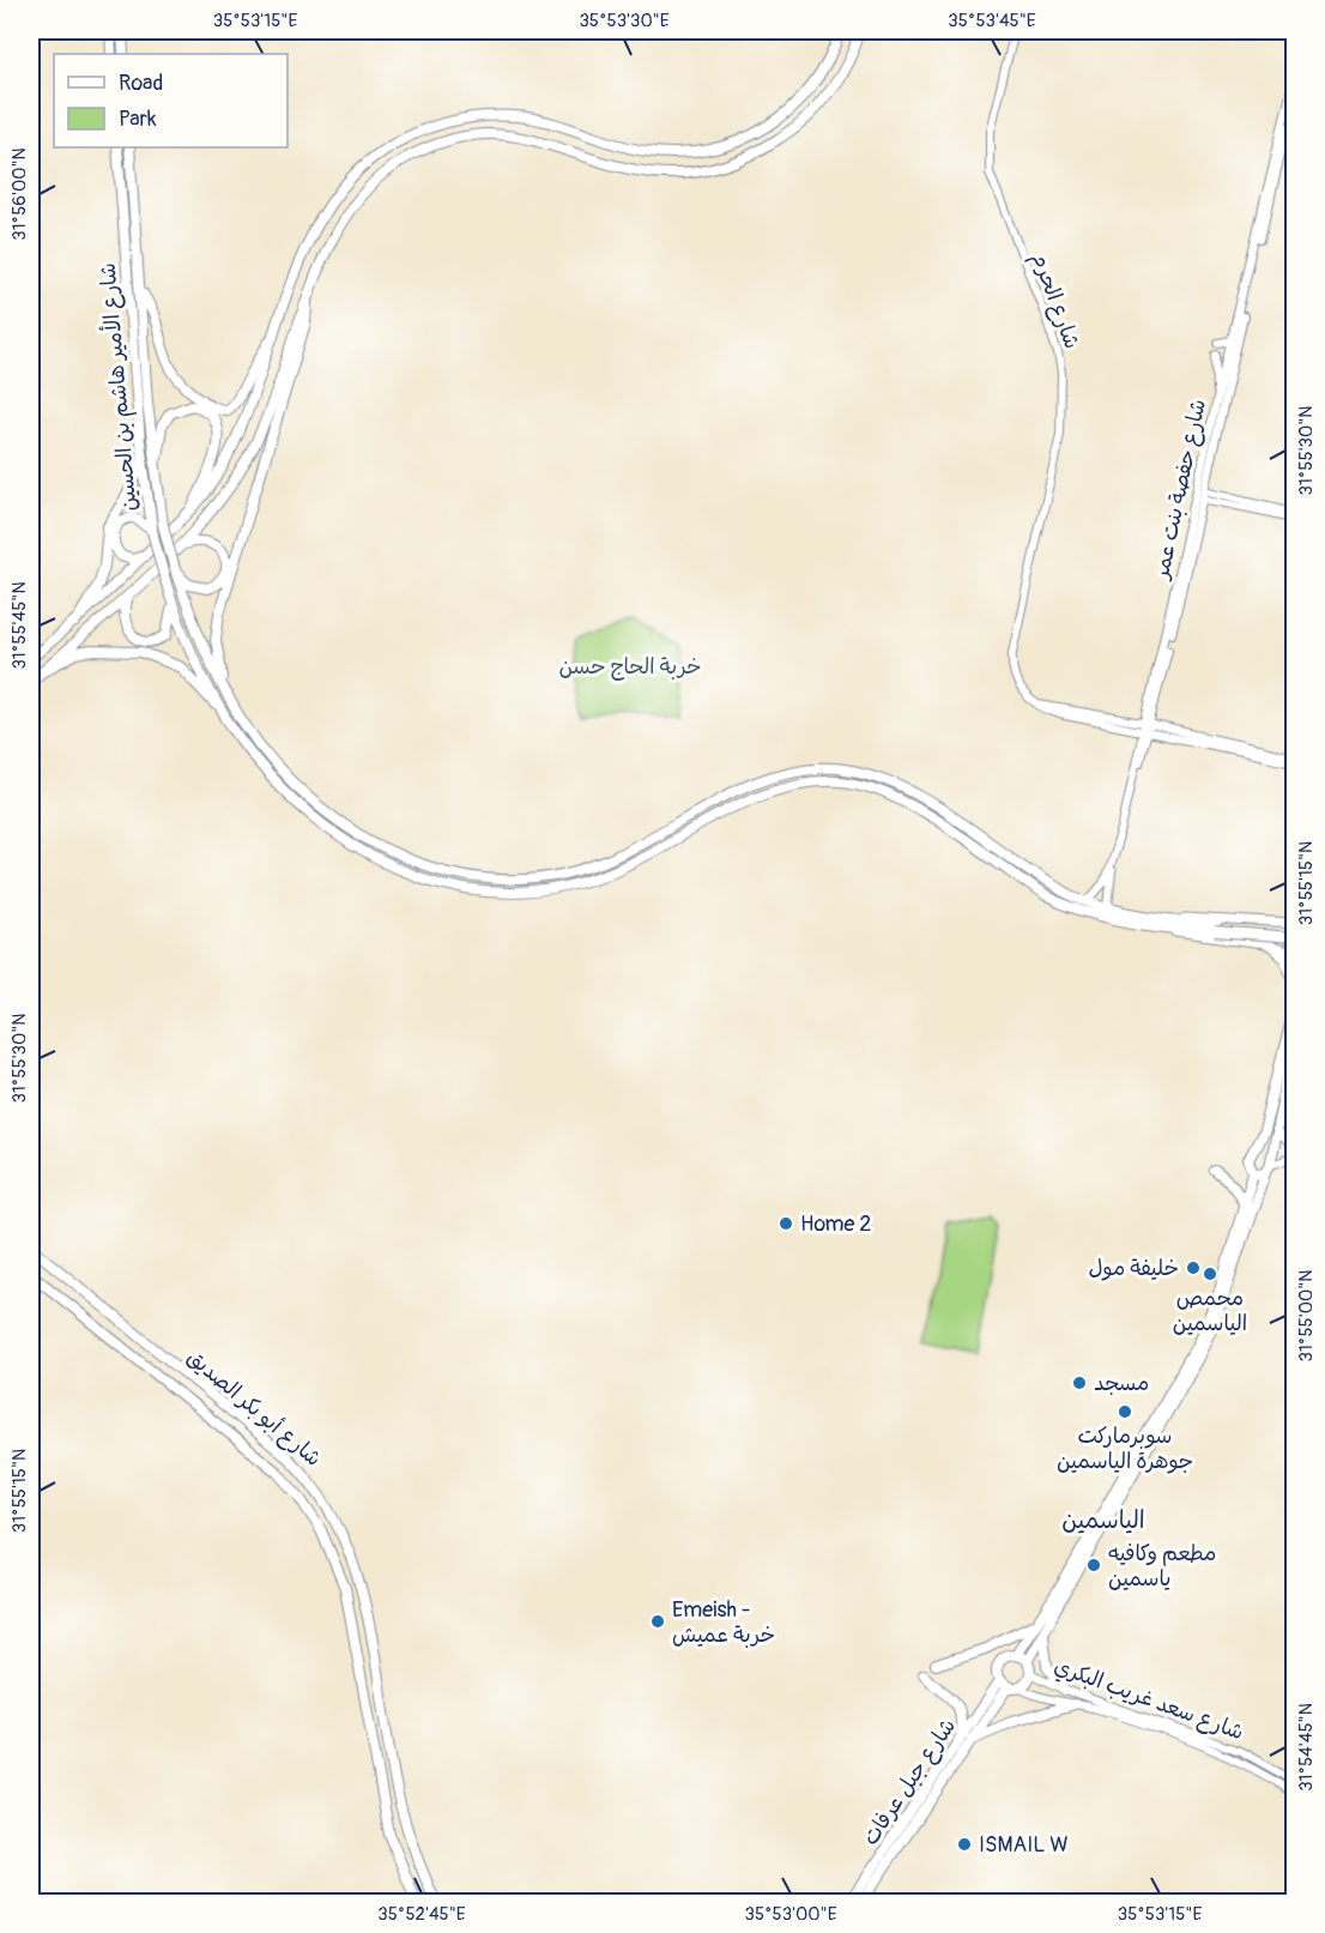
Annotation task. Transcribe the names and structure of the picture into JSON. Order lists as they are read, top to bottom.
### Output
{
  "streets": {
    "highway": ["شارع الأمير هاشم بن الحسين", "شارع أبو بكر الصديق"],
    "main road": ["شارع جبل عرفات"],
    "street": ["شارع الحرم", "شارع حفصة بنت عمر", "شارع سعد غريب البكري"]
  },
  "crossings": [
    ["شارع الحرم", "شارع حفصة بنت عمر"],
    ["شارع الأمير هاشم بن الحسين", "شارع حفصة بنت عمر"],
    ["شارع سعد غريب البكري", "شارع جبل عرفات"]
  ],
  "districts": ["الياسمين"],
  "parks": ["خربة الحاج حسن"],
  "places": [
    "Home 2",
    "خليفة مول",
    "محمص الياسمين",
    "مسجد",
    "سوبرماركت جوهرة الياسمين",
    "مطعم وكافيه ياسمين",
    "Emeish - خربة عميش",
    "ISMAIL W"
  ],
  "legend": ["Road", "Park"],
  "coordinates": [
    "35°53'15\"E",
    "35°53'30\"E",
    "35°53'45\"E",
    "31°56'00\"N",
    "31°55'30\"N",
    "31°55'45\"N",
    "31°55'15\"N",
    "31°55'00\"N",
    "31°54'45\"N",
    "35°52'45\"E",
    "35°53'00\"E"
  ]
}
